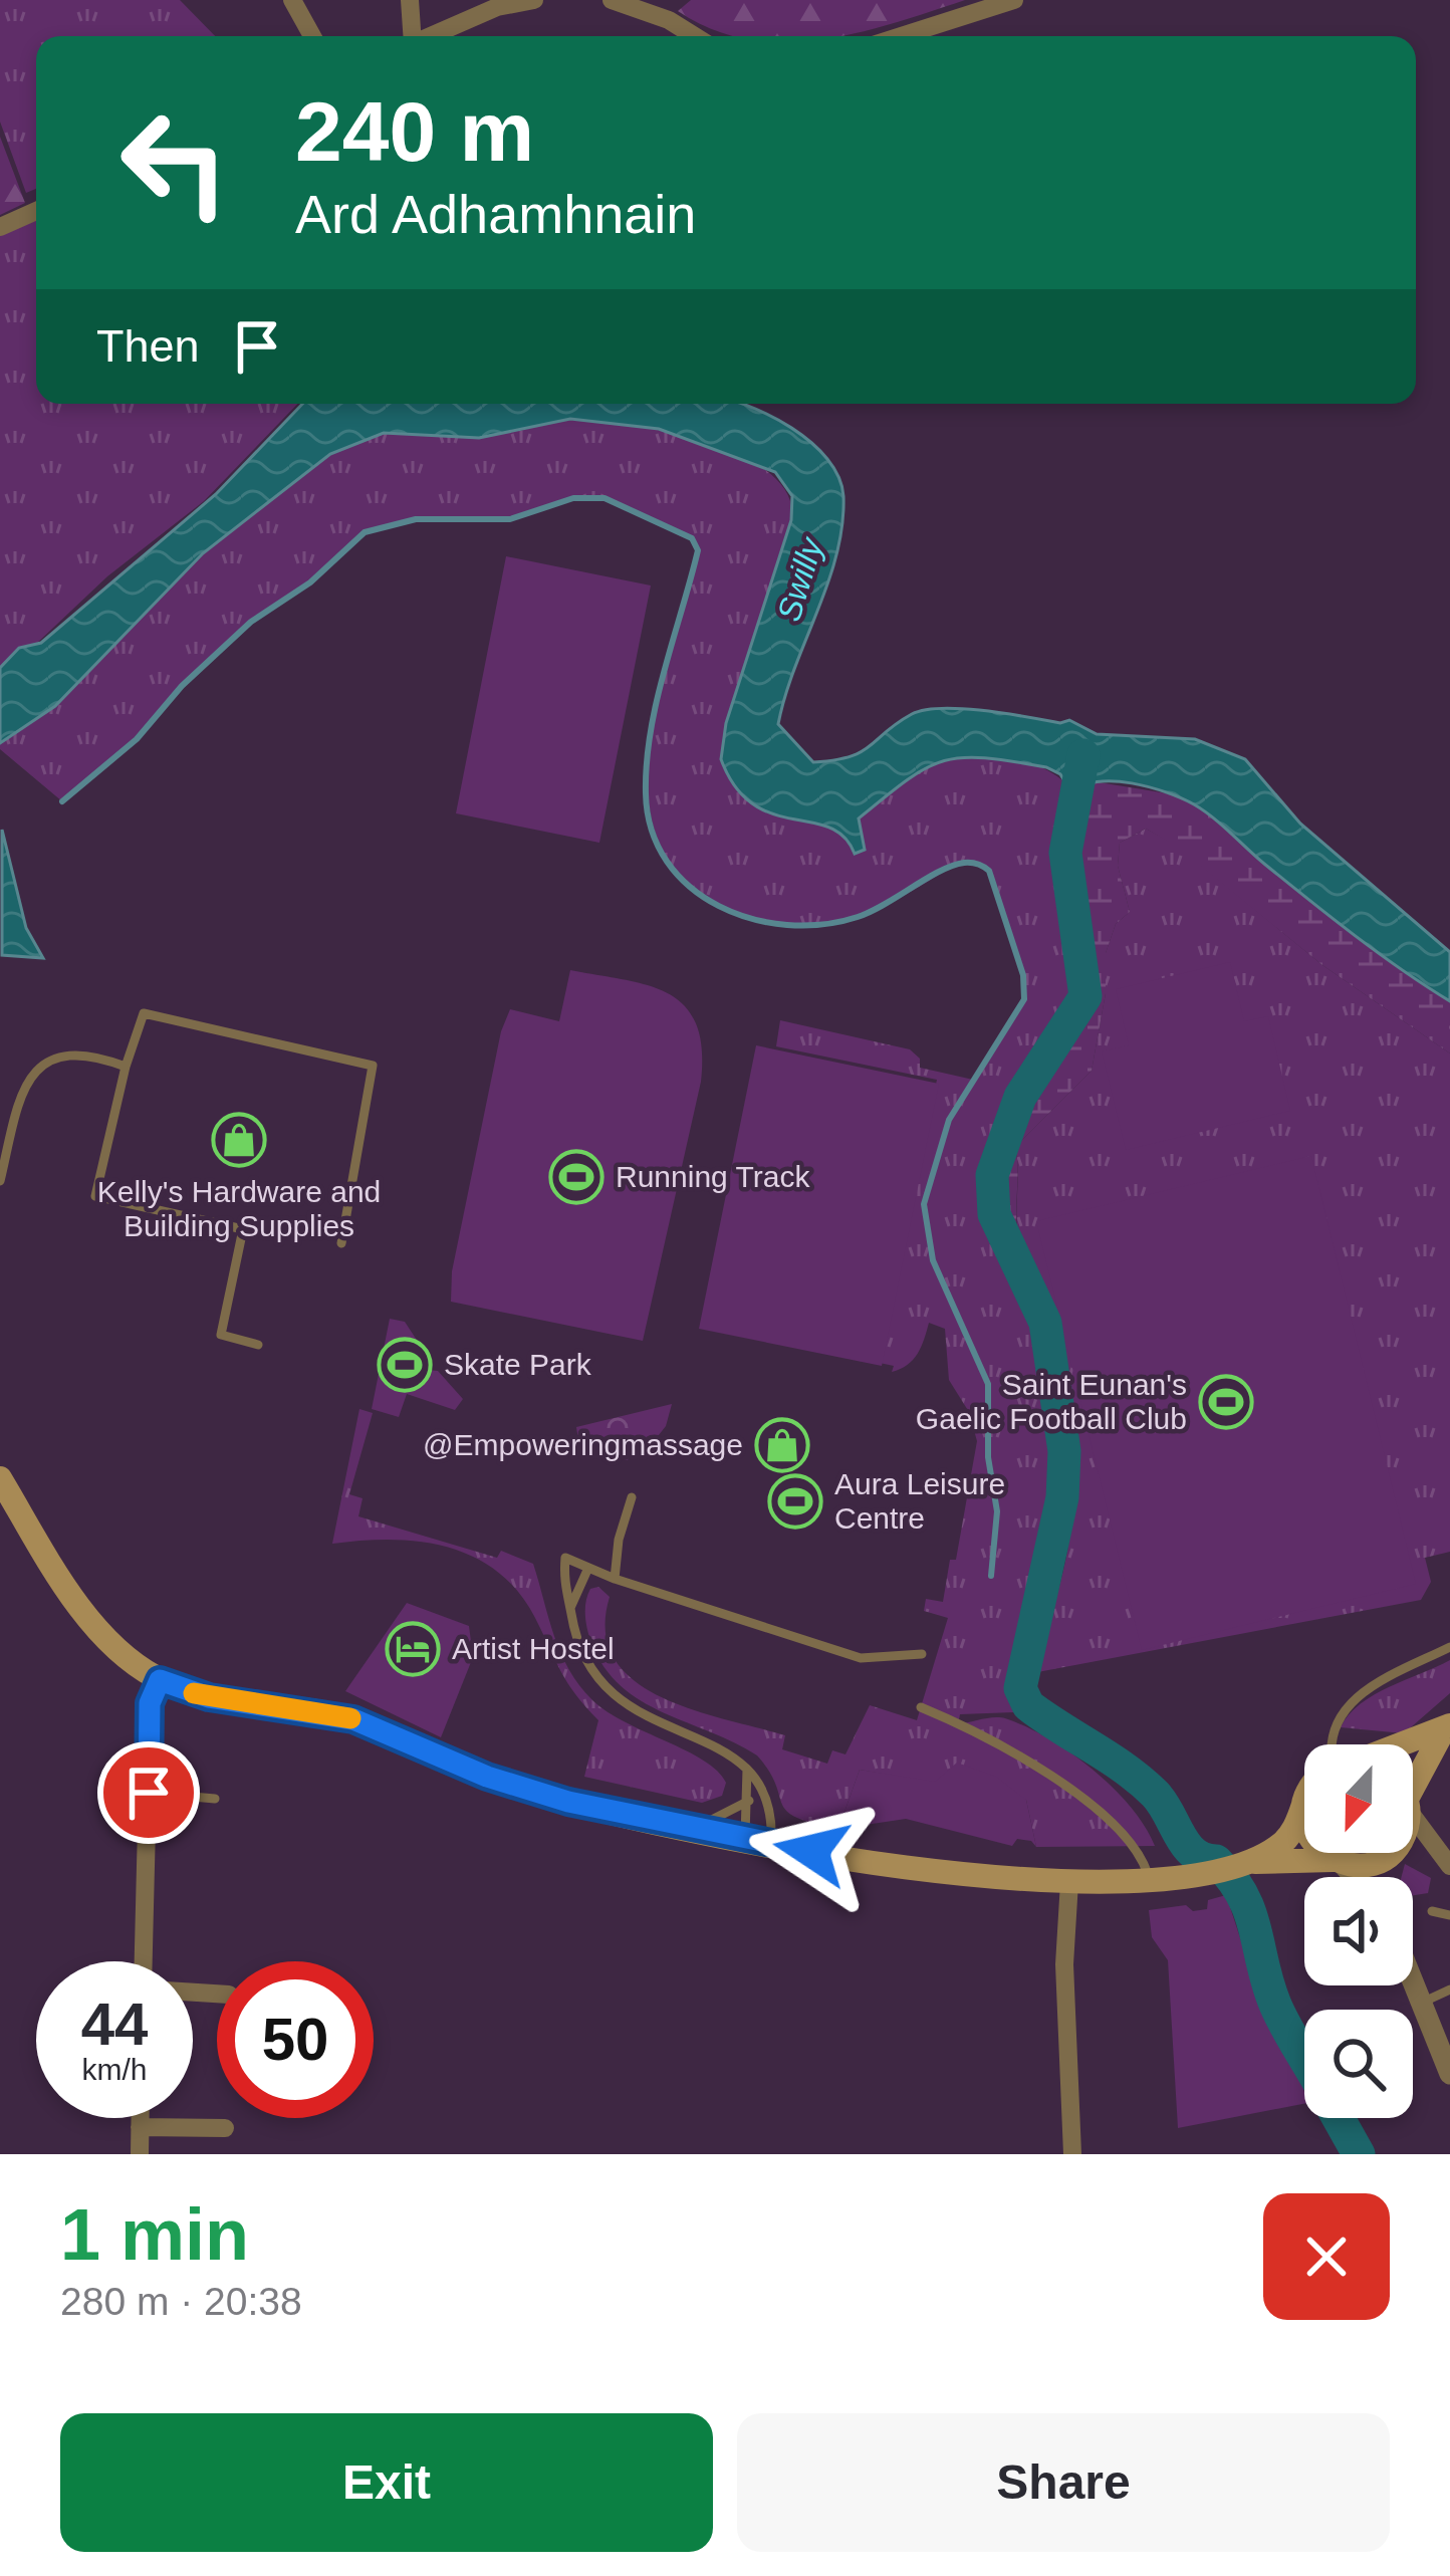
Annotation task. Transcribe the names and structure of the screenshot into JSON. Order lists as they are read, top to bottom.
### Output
{
  "water": ["Swilly"],
  "places": {
    "shop": ["Kelly's Hardware and Building Supplies", "@Empoweringmassage"],
    "sports": [
      "Running Track",
      "Skate Park",
      "Saint Eunan's Gaelic Football Club",
      "Aura Leisure Centre"
    ],
    "hotel": ["Artist Hostel"]
  },
  "north": "bottom",
  "page": {
    "turn": ["240 m", "Ard Adhamhnain"],
    "then": "Then",
    "speed": "44 km/h",
    "limit": "50",
    "heading": ["1 min", "280 m · 20:38"],
    "buttons": ["Exit", "Share"]
  }
}
